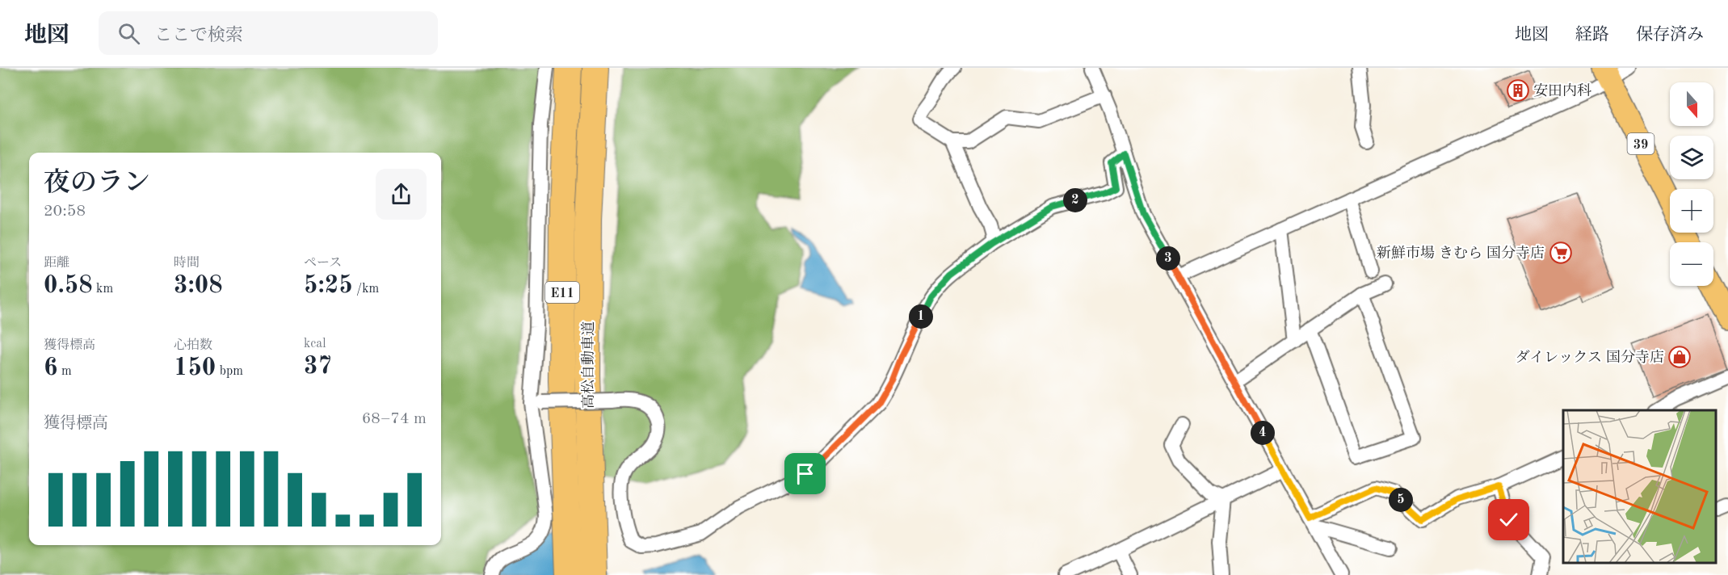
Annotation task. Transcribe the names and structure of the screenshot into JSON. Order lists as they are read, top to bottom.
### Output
{
  "streets": {
    "highway": ["E11", "高松自動車道"],
    "main road": ["39"]
  },
  "places": {
    "building": ["安田内科"],
    "supermarket": ["新鮮市場 きむら 国分寺店"],
    "shop": ["ダイレックス 国分寺店"]
  },
  "north": "bottom",
  "page": {
    "header": "地図",
    "search": "ここで検索",
    "nav": ["地図", "経路", "保存済み"],
    "map_buttons": ["+", "−"],
    "heading": ["夜のラン", "20:58"],
    "pins": [
      "2",
      "3",
      "1",
      "4",
      "5"
    ],
    "stats": [
      ["距離", "0.58 km"],
      ["時間", "3:08"],
      ["ペース", "5:25 /km"],
      ["獲得標高", "6 m"],
      ["心拍数", "150 bpm"],
      ["kcal", "37"]
    ],
    "chart": ["獲得標高", "68–74 m"]
  }
}
